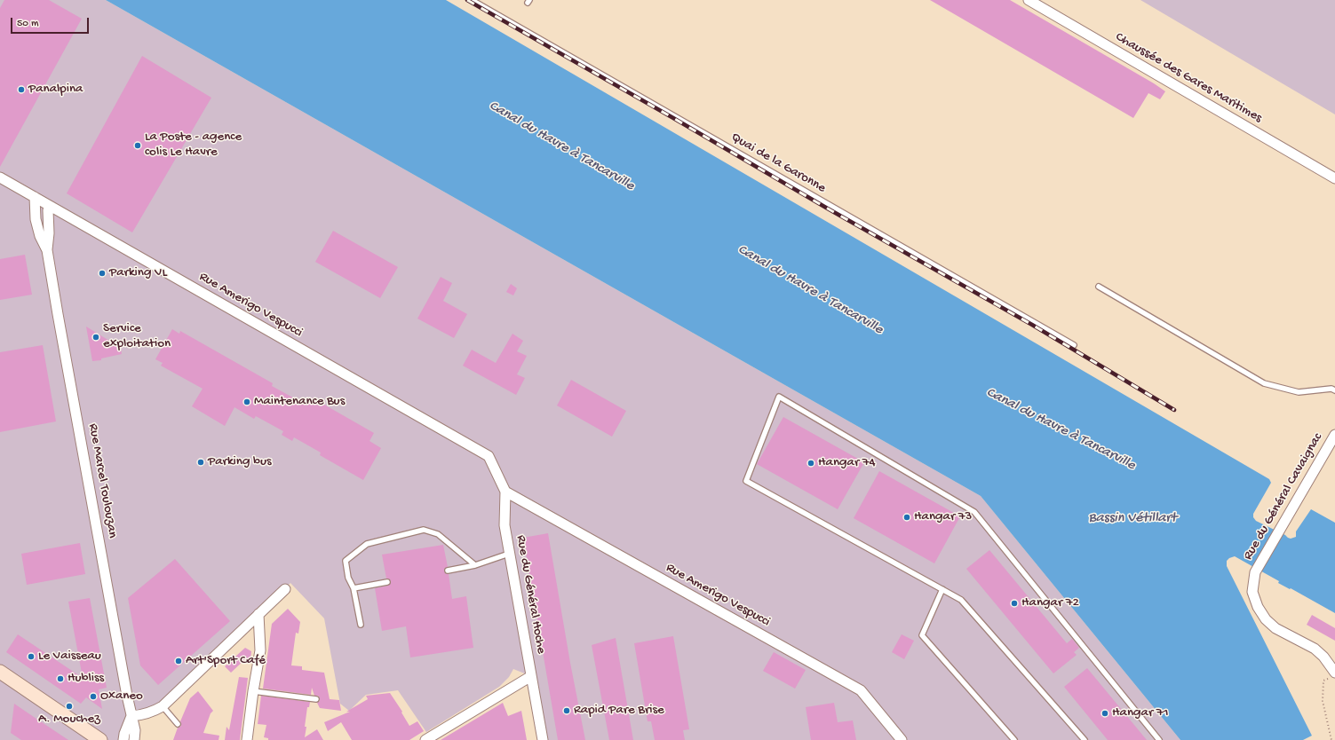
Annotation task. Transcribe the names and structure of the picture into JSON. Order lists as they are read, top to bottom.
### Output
{
  "streets": {
    "street": [
      "Chaussée des Gares Maritimes",
      "Rue Amerigo Vespucci",
      "Rue Marcel Toulouzan",
      "Rue du Général Cavaignac",
      "Rue du Général Hoche"
    ],
    "lane": ["Quai de la Garonne"]
  },
  "crossings": [
    ["Rue Amerigo Vespucci", "Rue Marcel Toulouzan"],
    ["Rue Amerigo Vespucci", "Rue du Général Hoche"]
  ],
  "water": ["Canal du Havre à Tancarville", "Bassin Vétillart"],
  "places": [
    "Panalpina",
    "La Poste - agence colis Le Havre",
    "Parking VL",
    "Service exploitation",
    "Maintenance Bus",
    "Parking bus",
    "Hangar 74",
    "Hangar 73",
    "Hangar 72",
    "Le Vaisseau",
    "Art'Sport Café",
    "Hubliss",
    "Oxaneo",
    "A. Mouchez",
    "Rapid Pare Brise",
    "Hangar 71"
  ],
  "scale_bar": "50 m"
}
